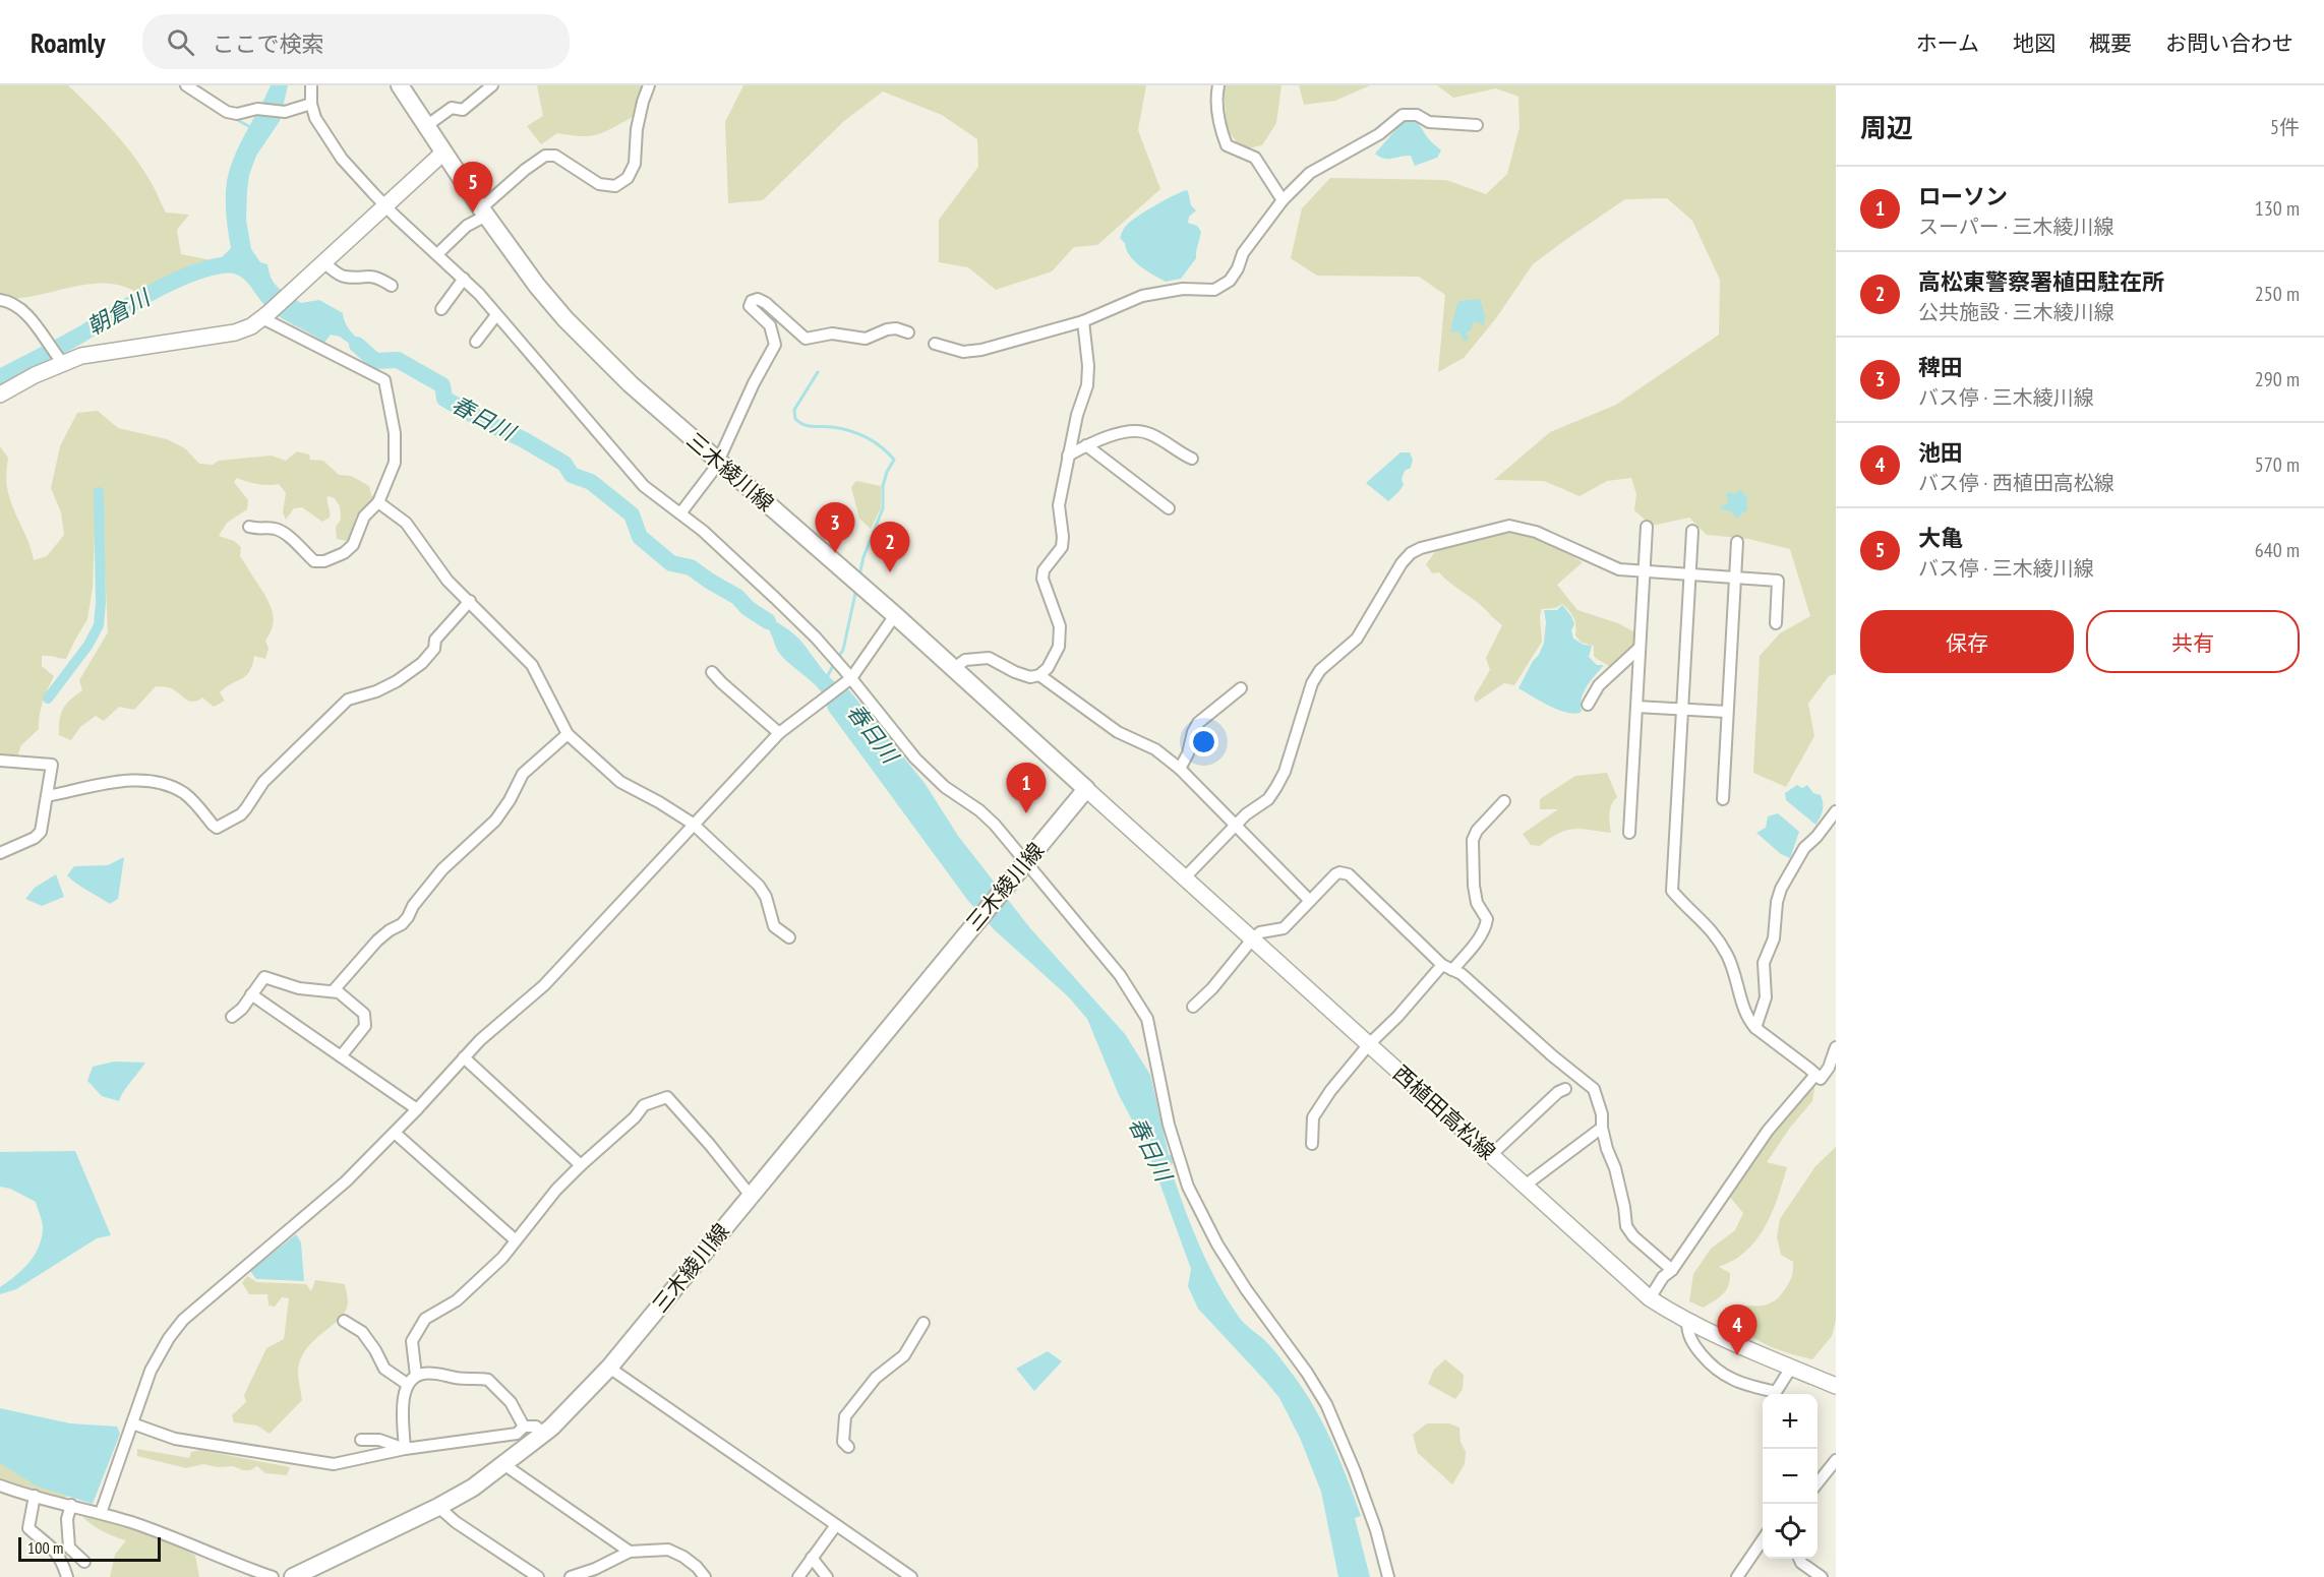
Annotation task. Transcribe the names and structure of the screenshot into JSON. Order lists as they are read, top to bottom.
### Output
{
  "streets": {
    "main road": ["三木綾川線", "西植田高松線"]
  },
  "crossings": [
    ["三木綾川線", "西植田高松線"]
  ],
  "water": ["朝倉川", "春日川"],
  "scale_bar": "100 m",
  "page": {
    "header": "Roamly",
    "search": "ここで検索",
    "nav": [
      "ホーム",
      "地図",
      "概要",
      "お問い合わせ"
    ],
    "heading": ["周辺", "5件"],
    "pins": [
      "5",
      "3",
      "2",
      "1",
      "4"
    ],
    "list": [
      {
        "mark": "1",
        "name": "ローソン",
        "note": "スーパー · 三木綾川線",
        "value": "130 m"
      },
      {
        "mark": "2",
        "name": "高松東警察署植田駐在所",
        "note": "公共施設 · 三木綾川線",
        "value": "250 m"
      },
      {
        "mark": "3",
        "name": "稗田",
        "note": "バス停 · 三木綾川線",
        "value": "290 m"
      },
      {
        "mark": "4",
        "name": "池田",
        "note": "バス停 · 西植田高松線",
        "value": "570 m"
      },
      {
        "mark": "5",
        "name": "大亀",
        "note": "バス停 · 三木綾川線",
        "value": "640 m"
      }
    ],
    "buttons": ["保存", "共有"],
    "map_buttons": ["+", "−"],
    "scale": "100 m"
  }
}
